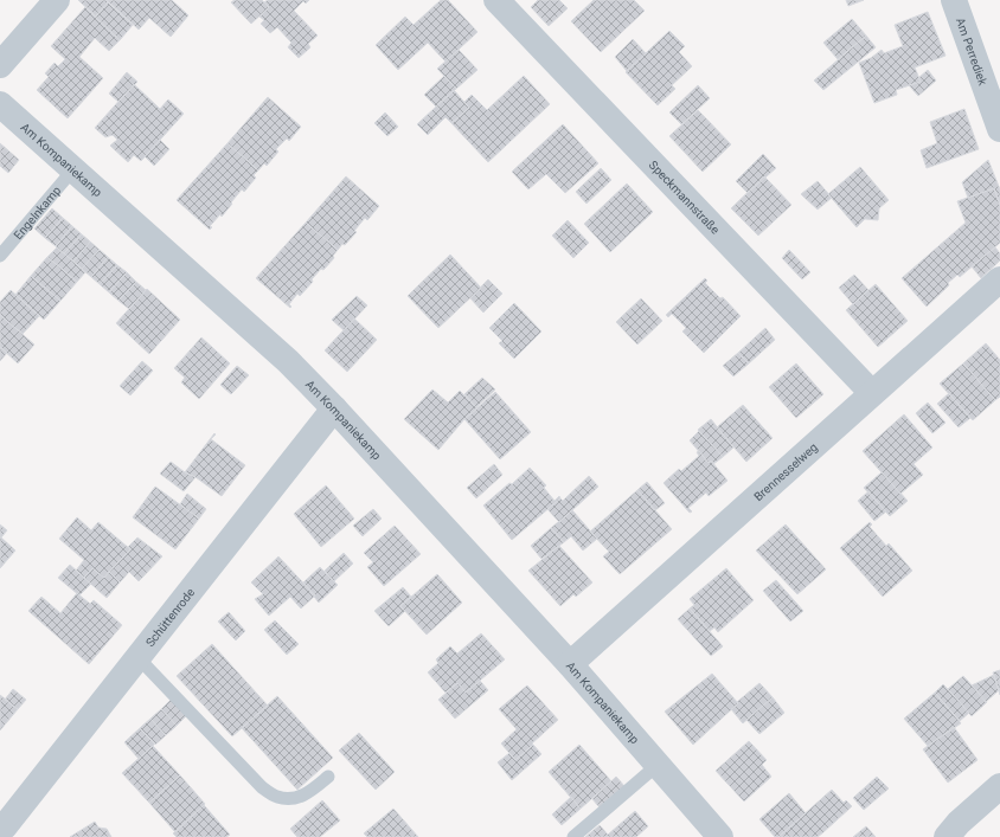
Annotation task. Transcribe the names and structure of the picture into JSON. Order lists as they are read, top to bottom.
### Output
{
  "streets": {
    "street": [
      "Am Perrediek",
      "Am Kompaniekamp",
      "Speckmannstraße",
      "Brennesselweg",
      "Schüttenrode"
    ],
    "lane": ["Engelnkamp"]
  },
  "crossings": [
    ["Am Kompaniekamp", "Engelnkamp"],
    ["Am Kompaniekamp", "Brennesselweg"],
    ["Am Kompaniekamp", "Schüttenrode"],
    ["Speckmannstraße", "Brennesselweg"]
  ]
}
